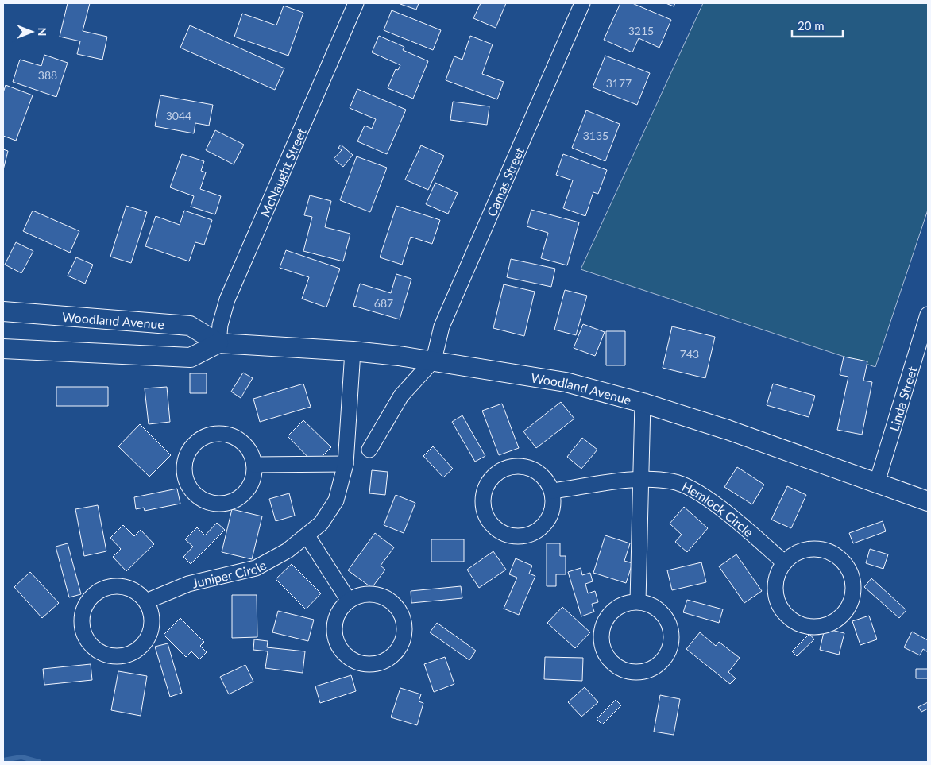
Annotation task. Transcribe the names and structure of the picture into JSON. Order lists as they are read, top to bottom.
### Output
{
  "streets": {
    "street": [
      "McNaught Street",
      "Camas Street",
      "Woodland Avenue",
      "Linda Street",
      "Hemlock Circle",
      "Juniper Circle"
    ]
  },
  "crossings": [
    ["McNaught Street", "Woodland Avenue"],
    ["Camas Street", "Woodland Avenue"],
    ["Woodland Avenue", "Linda Street"],
    ["Woodland Avenue", "Juniper Circle"]
  ],
  "house_numbers": [
    "3215",
    "388",
    "3177",
    "3044",
    "3135",
    "687",
    "743"
  ],
  "scale_bar": "20 m",
  "north": "right"
}
